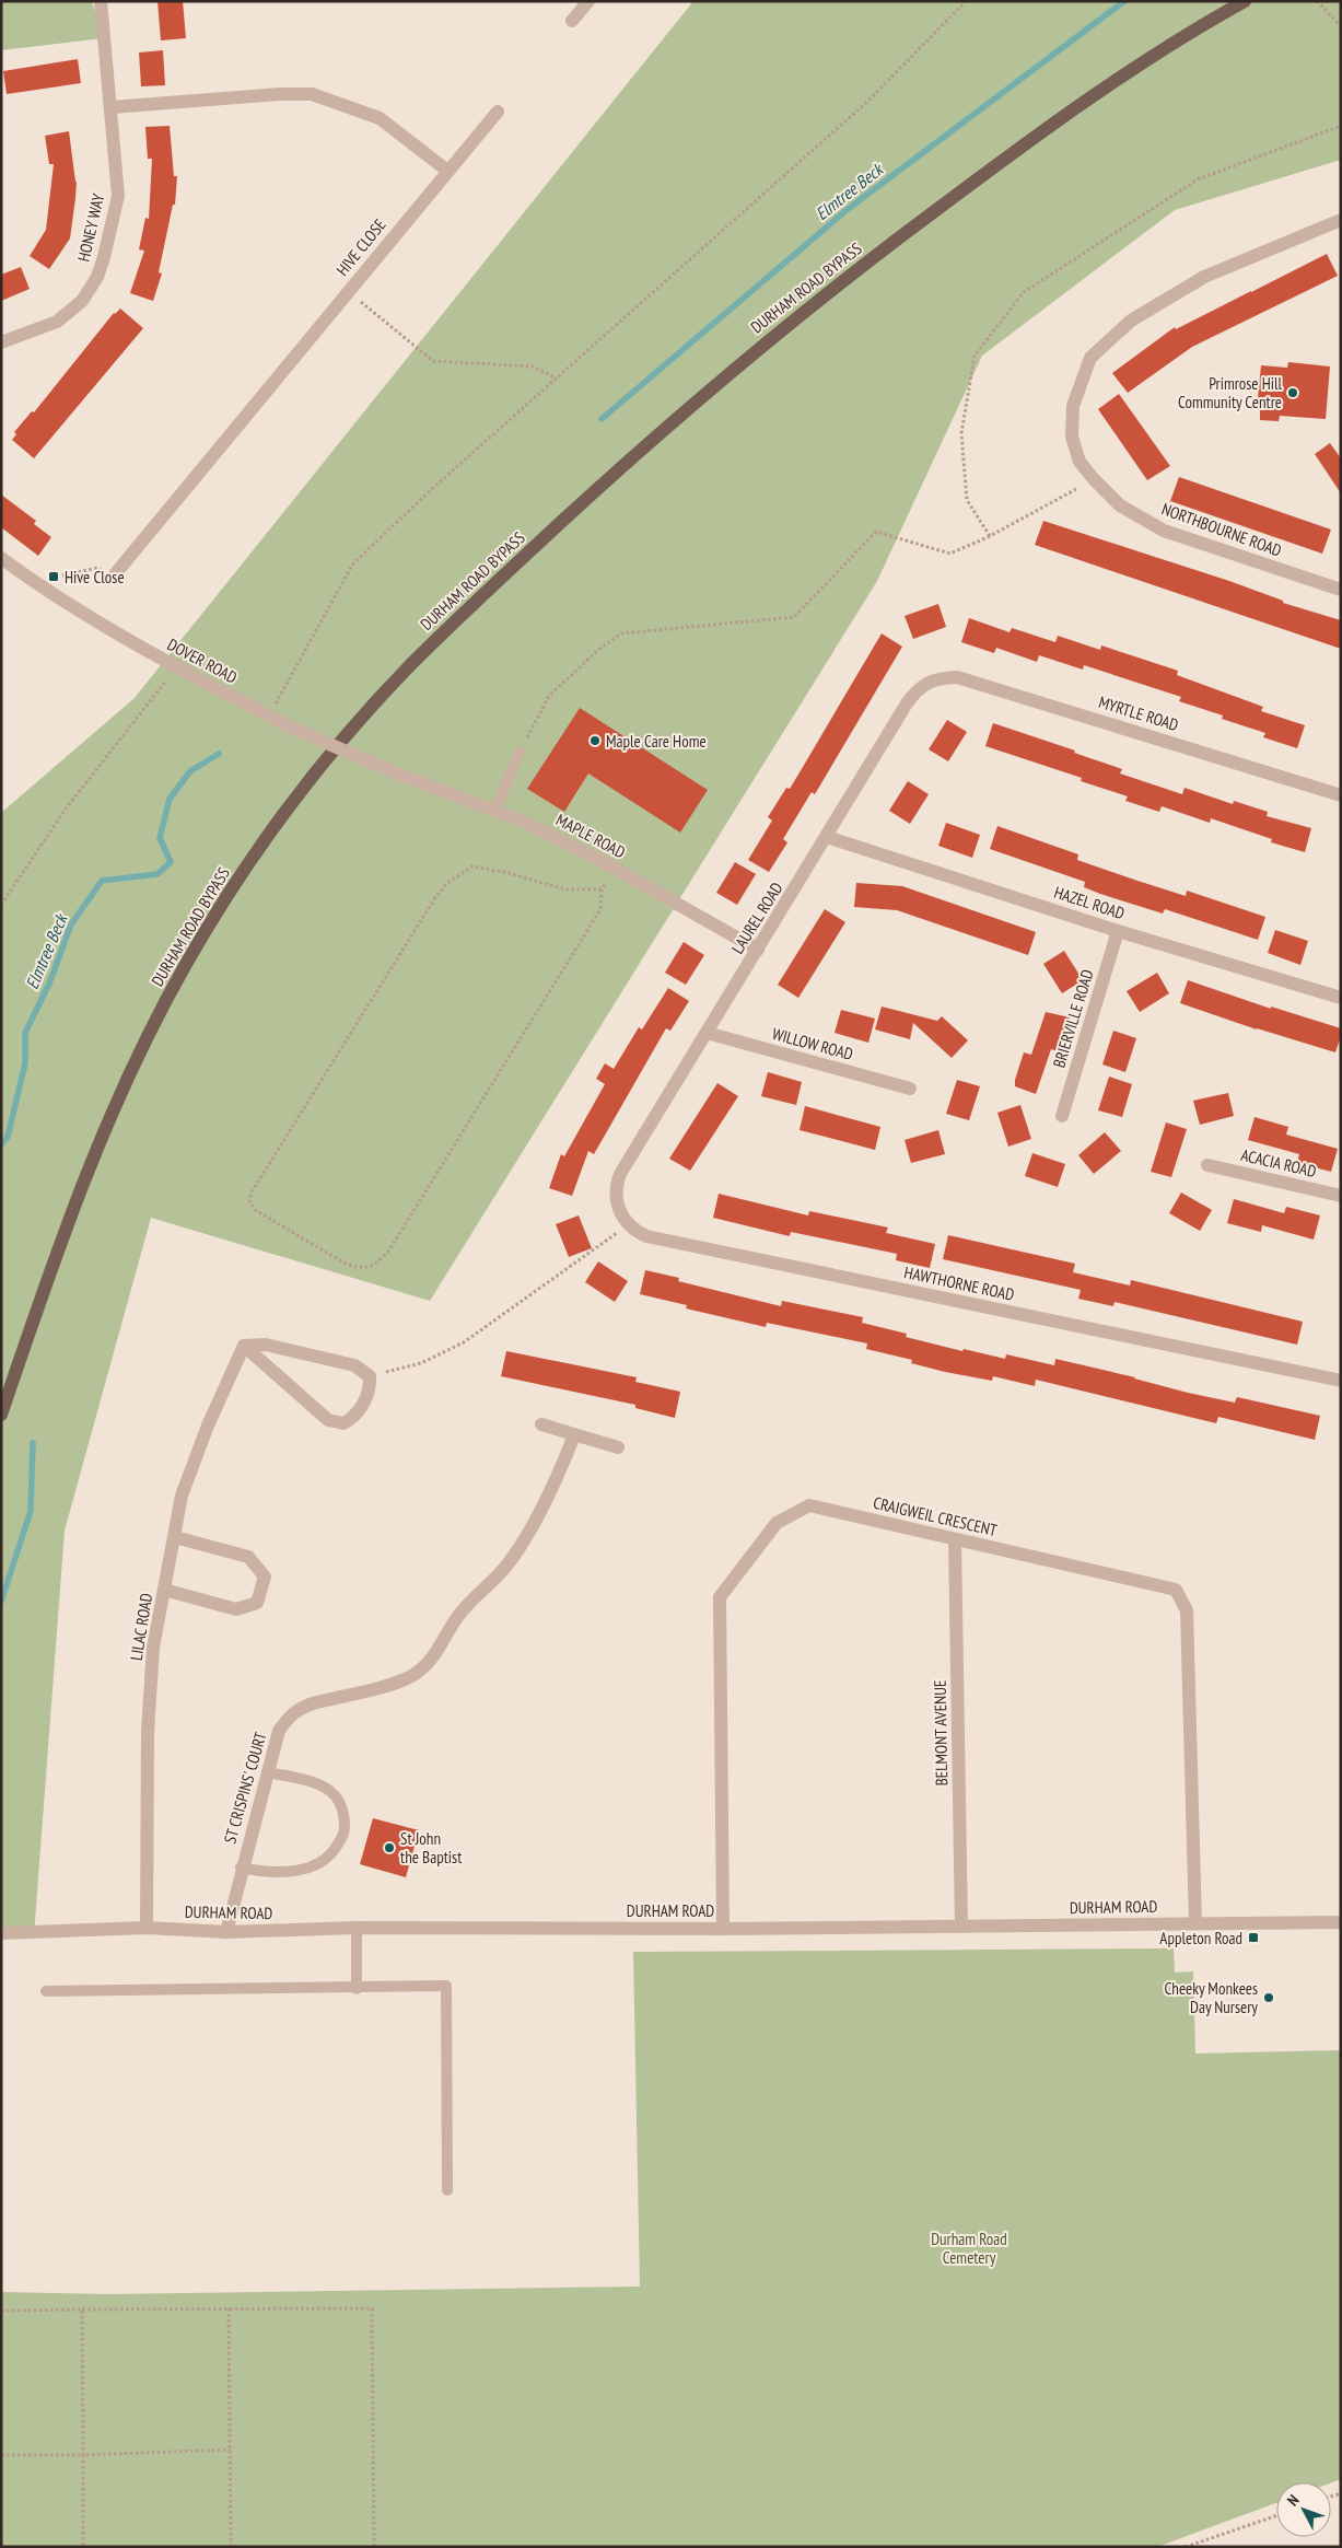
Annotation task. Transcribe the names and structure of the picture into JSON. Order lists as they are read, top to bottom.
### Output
{
  "streets": {
    "main road": ["DURHAM ROAD BYPASS"],
    "street": [
      "HONEY WAY",
      "HIVE CLOSE",
      "NORTHBOURNE ROAD",
      "DOVER ROAD",
      "MYRTLE ROAD",
      "MAPLE ROAD",
      "HAZEL ROAD",
      "LAUREL ROAD",
      "BRIERVILLE ROAD",
      "WILLOW ROAD",
      "ACACIA ROAD",
      "HAWTHORNE ROAD",
      "CRAIGWEIL CRESCENT",
      "LILAC ROAD",
      "BELMONT AVENUE",
      "ST CRISPINS' COURT",
      "DURHAM ROAD"
    ]
  },
  "crossings": [
    ["DOVER ROAD", "MAPLE ROAD"],
    ["MYRTLE ROAD", "LAUREL ROAD"],
    ["MAPLE ROAD", "LAUREL ROAD"],
    ["HAZEL ROAD", "LAUREL ROAD"],
    ["HAZEL ROAD", "BRIERVILLE ROAD"],
    ["LAUREL ROAD", "WILLOW ROAD"],
    ["LAUREL ROAD", "HAWTHORNE ROAD"],
    ["CRAIGWEIL CRESCENT", "BELMONT AVENUE"],
    ["CRAIGWEIL CRESCENT", "DURHAM ROAD"],
    ["LILAC ROAD", "DURHAM ROAD"],
    ["BELMONT AVENUE", "DURHAM ROAD"],
    ["ST CRISPINS' COURT", "DURHAM ROAD"]
  ],
  "water": ["Elmtree Beck"],
  "parks": ["Durham Road Cemetery"],
  "places": {
    "other": [
      "Primrose Hill Community Centre",
      "Maple Care Home",
      "St John the Baptist",
      "Cheeky Monkees Day Nursery"
    ],
    "transit": ["Hive Close", "Appleton Road"]
  },
  "north": "top left"
}
